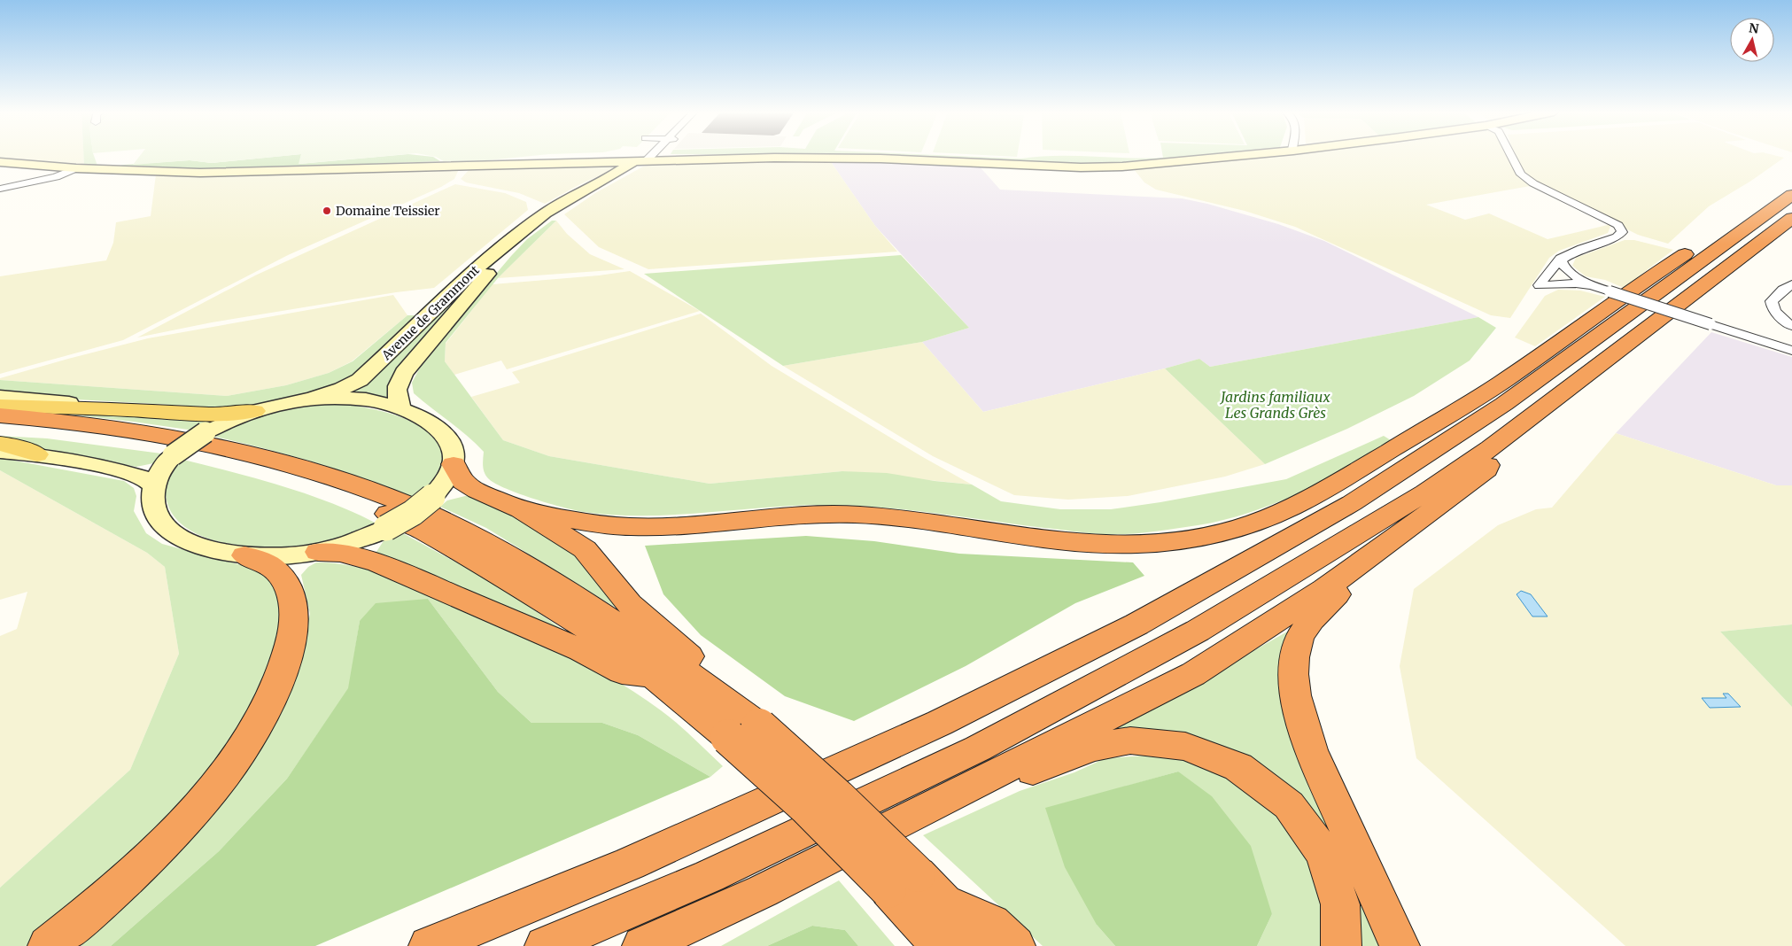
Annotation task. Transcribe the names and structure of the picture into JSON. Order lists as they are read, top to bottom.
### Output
{
  "streets": {
    "main road": ["Avenue de Grammont"]
  },
  "parks": ["Jardins familiaux Les Grands Grès"],
  "places": ["Domaine Teissier"],
  "north": "top"
}
